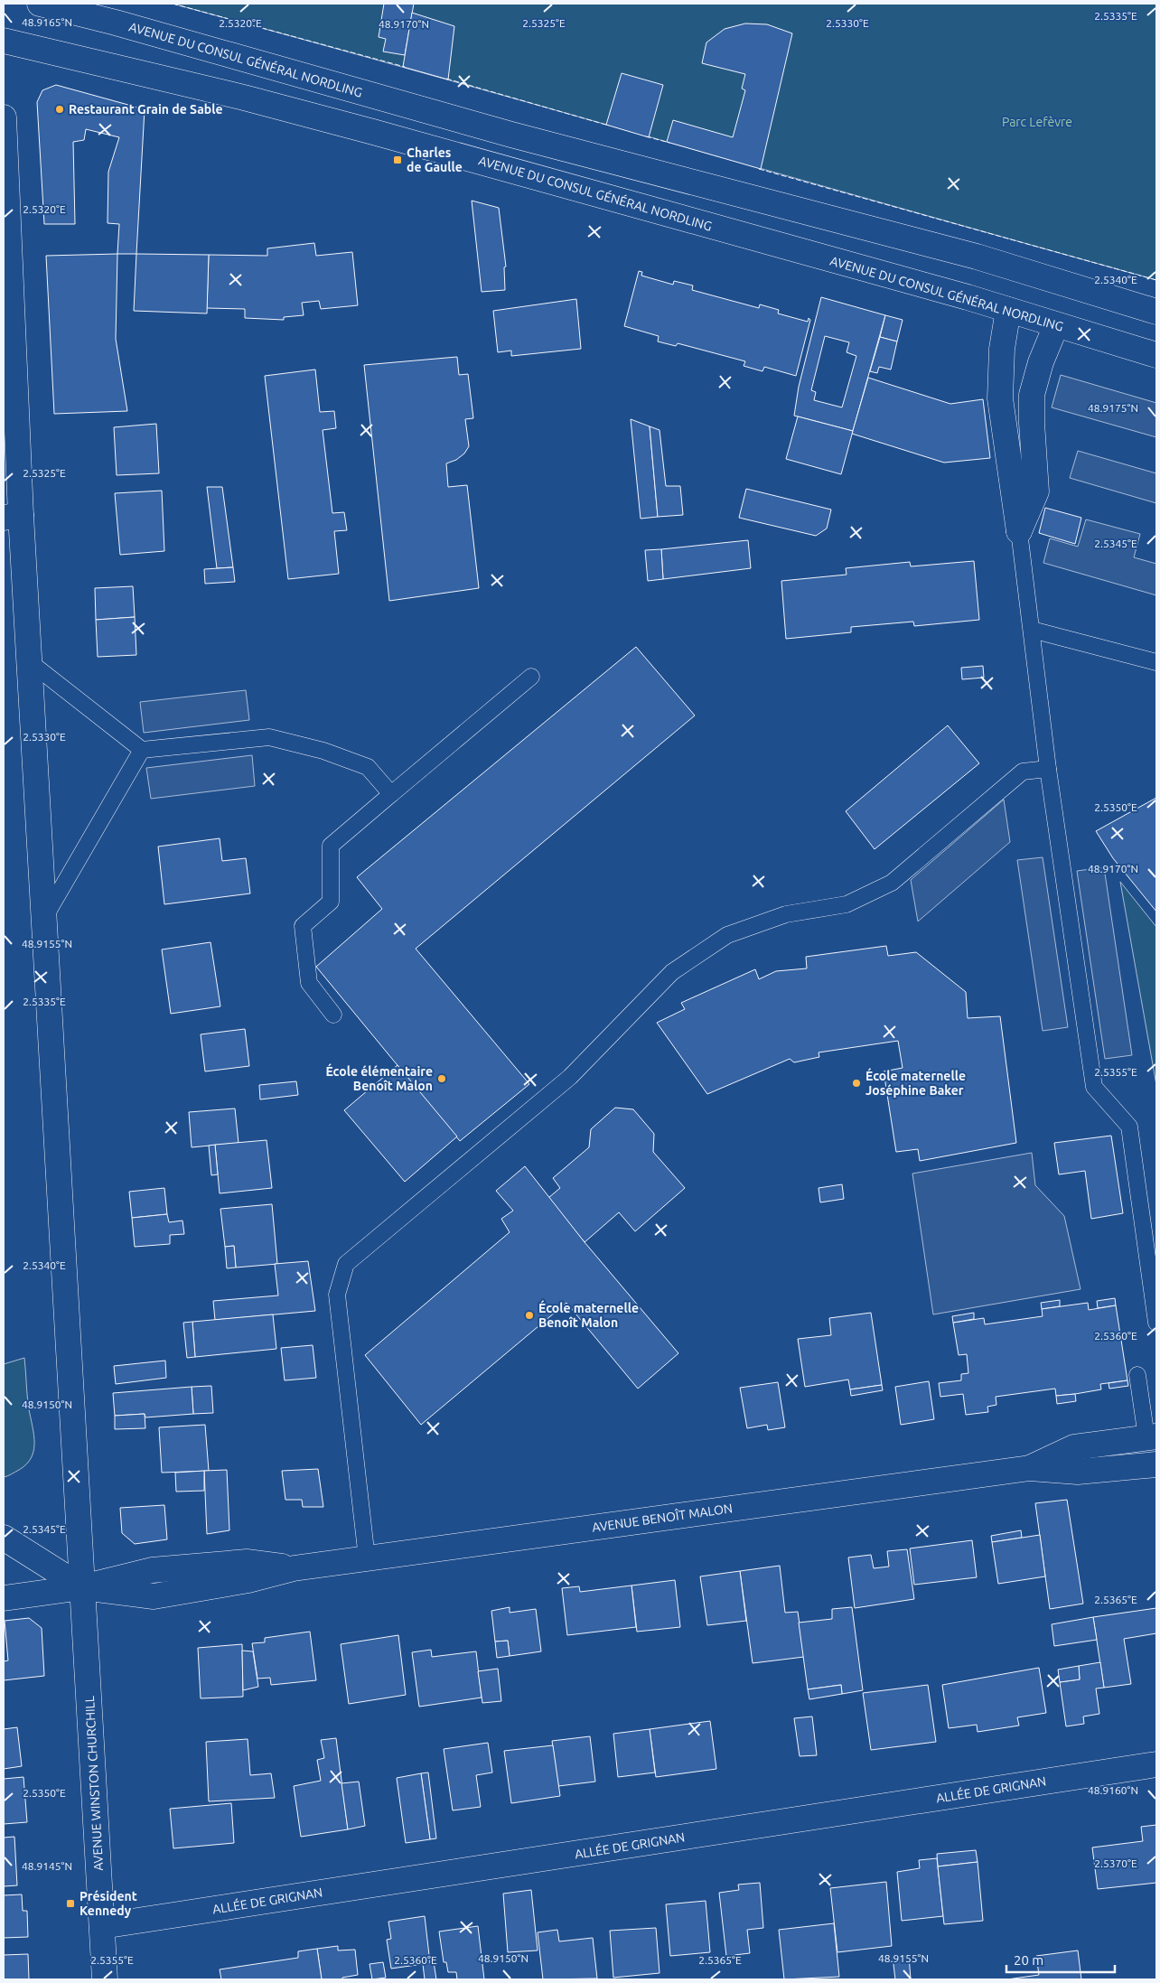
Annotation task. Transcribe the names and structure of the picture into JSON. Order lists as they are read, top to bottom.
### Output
{
  "streets": {
    "main road": [
      "AVENUE DU CONSUL GÉNÉRAL NORDLING",
      "AVENUE BENOÎT MALON",
      "AVENUE WINSTON CHURCHILL",
      "ALLÉE DE GRIGNAN"
    ]
  },
  "crossings": [
    ["AVENUE BENOÎT MALON", "AVENUE WINSTON CHURCHILL"],
    ["AVENUE WINSTON CHURCHILL", "ALLÉE DE GRIGNAN"]
  ],
  "parks": ["Parc Lefèvre"],
  "places": {
    "other": [
      "Restaurant Grain de Sable",
      "École élémentaire Benoît Malon",
      "École maternelle Joséphine Baker",
      "École maternelle Benoît Malon"
    ],
    "transit": ["Charles de Gaulle", "Président Kennedy"]
  },
  "scale_bar": "20 m",
  "coordinates": [
    "2.5335°E",
    "48.9165°N",
    "2.5320°E",
    "2.5325°E",
    "2.5330°E",
    "48.9170°N",
    "2.5340°E",
    "48.9175°N",
    "2.5345°E",
    "2.5350°E",
    "48.9155°N",
    "2.5355°E",
    "2.5360°E",
    "48.9150°N",
    "2.5365°E",
    "48.9160°N",
    "2.5370°E",
    "48.9145°N"
  ]
}
